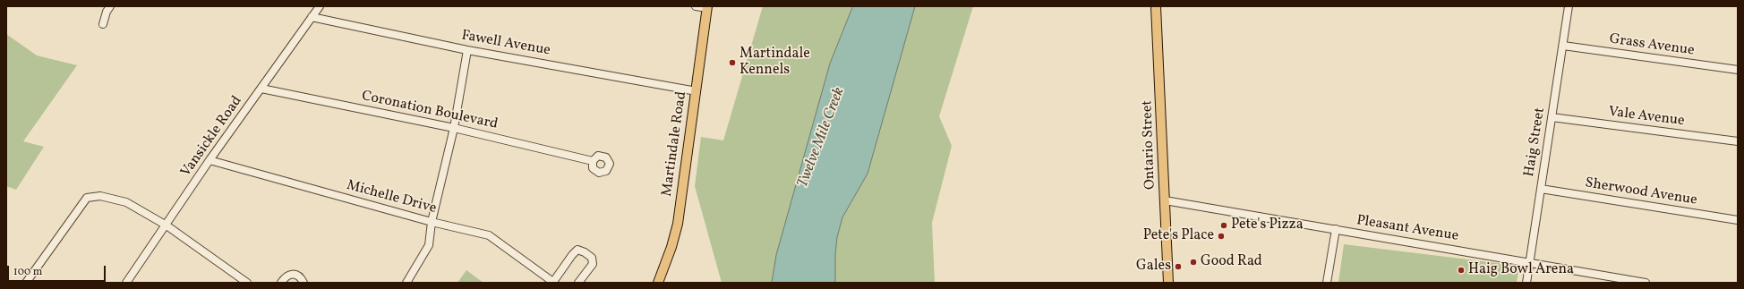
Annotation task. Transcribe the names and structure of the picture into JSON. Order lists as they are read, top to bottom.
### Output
{
  "streets": {
    "main road": ["Martindale Road", "Ontario Street"],
    "street": [
      "Fawell Avenue",
      "Grass Avenue",
      "Coronation Boulevard",
      "Vale Avenue",
      "Vansickle Road",
      "Haig Street",
      "Sherwood Avenue",
      "Michelle Drive",
      "Pleasant Avenue"
    ]
  },
  "crossings": [
    ["Fawell Avenue", "Vansickle Road"],
    ["Fawell Avenue", "Martindale Road"],
    ["Grass Avenue", "Haig Street"],
    ["Coronation Boulevard", "Vansickle Road"],
    ["Vale Avenue", "Haig Street"],
    ["Vansickle Road", "Michelle Drive"],
    ["Haig Street", "Sherwood Avenue"],
    ["Haig Street", "Pleasant Avenue"],
    ["Ontario Street", "Pleasant Avenue"]
  ],
  "water": ["Twelve Mile Creek"],
  "places": [
    "Martindale Kennels",
    "Pete's Pizza",
    "Pete's Place",
    "Good Rad",
    "Gales",
    "Haig Bowl Arena"
  ],
  "scale_bar": "100 m"
}
